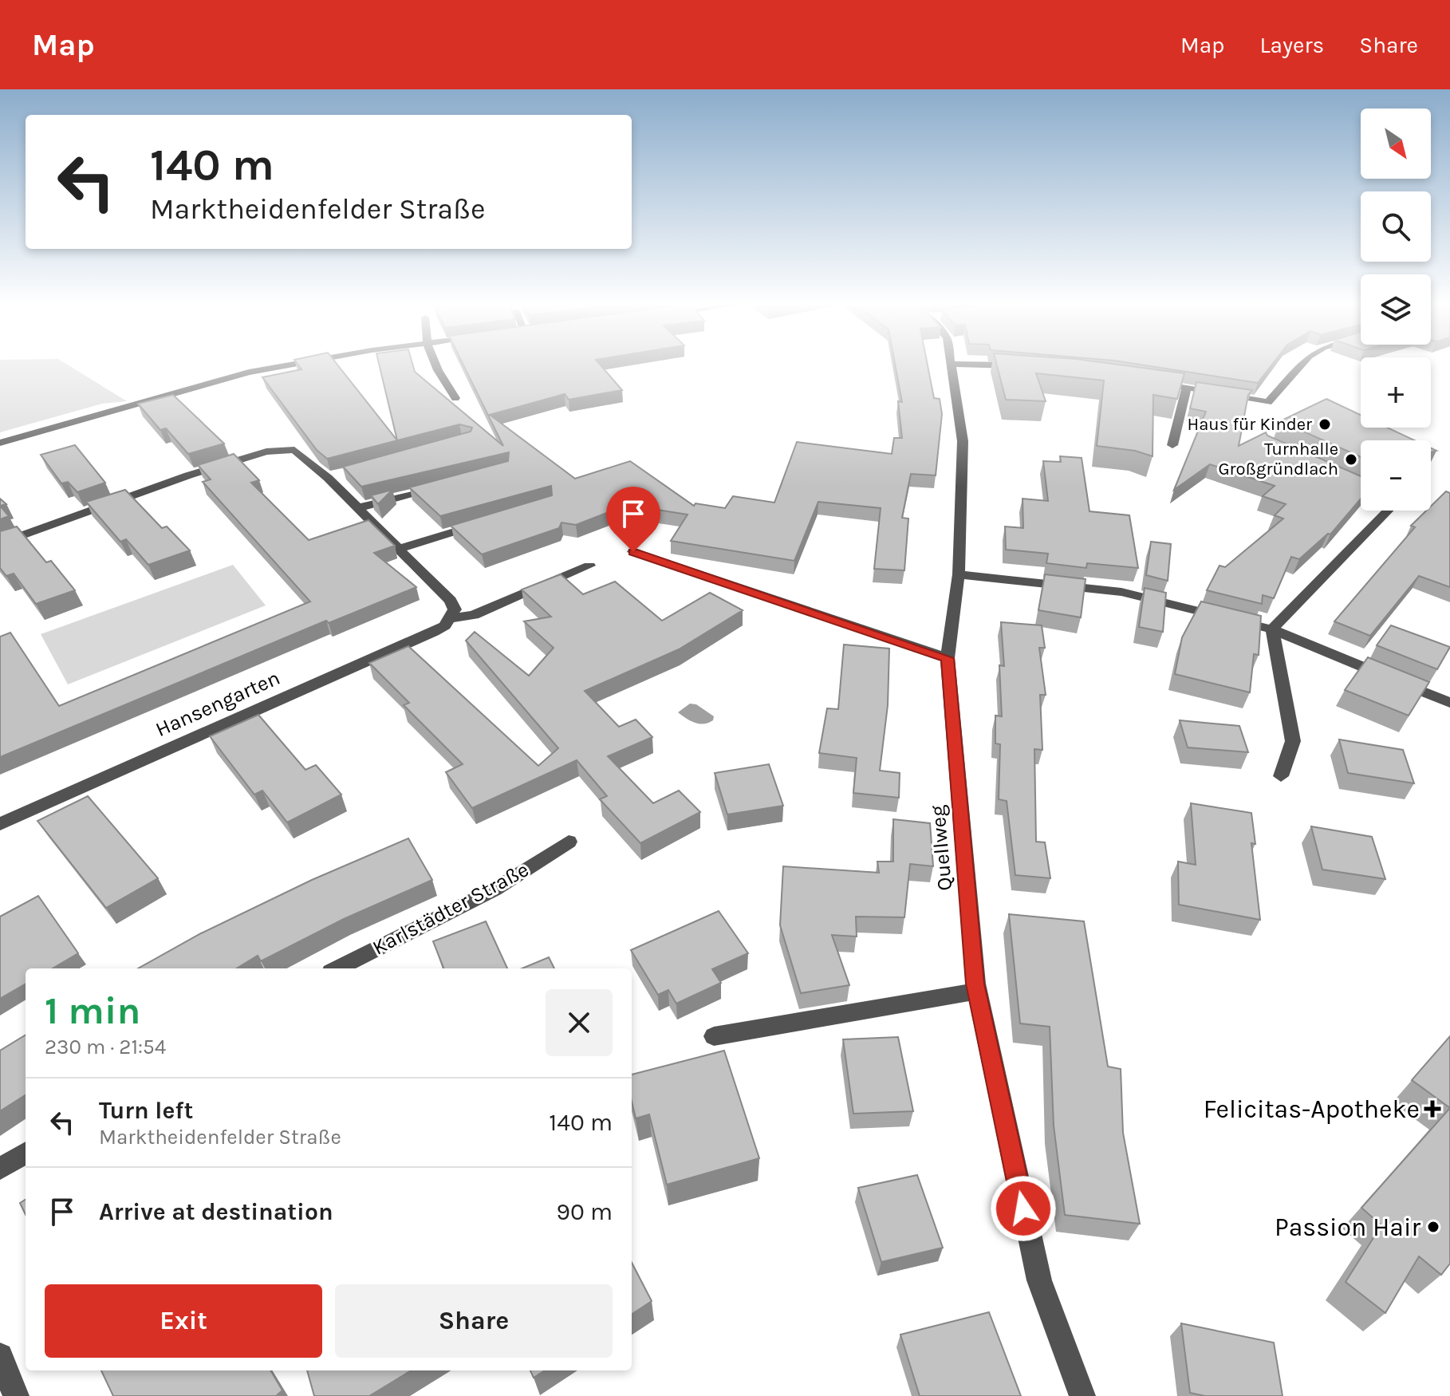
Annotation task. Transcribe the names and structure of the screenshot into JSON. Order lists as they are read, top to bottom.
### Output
{
  "streets": {
    "street": ["Hansengarten", "Quellweg", "Karlstädter Straße"]
  },
  "places": {
    "other": ["Haus für Kinder", "Turnhalle Großgründlach", "Passion Hair"],
    "health": ["Felicitas-Apotheke"]
  },
  "north": "bottom right",
  "page": {
    "header": "Map",
    "nav": ["Map", "Layers", "Share"],
    "map_buttons": ["+", "−"],
    "turn": ["140 m", "Marktheidenfelder Straße"],
    "heading": ["1 min", "230 m · 21:54"],
    "list": [
      {
        "name": "Turn left",
        "note": "Marktheidenfelder Straße",
        "value": "140 m"
      },
      {
        "name": "Arrive at destination",
        "value": "90 m"
      }
    ],
    "buttons": ["Exit", "Share"]
  }
}
